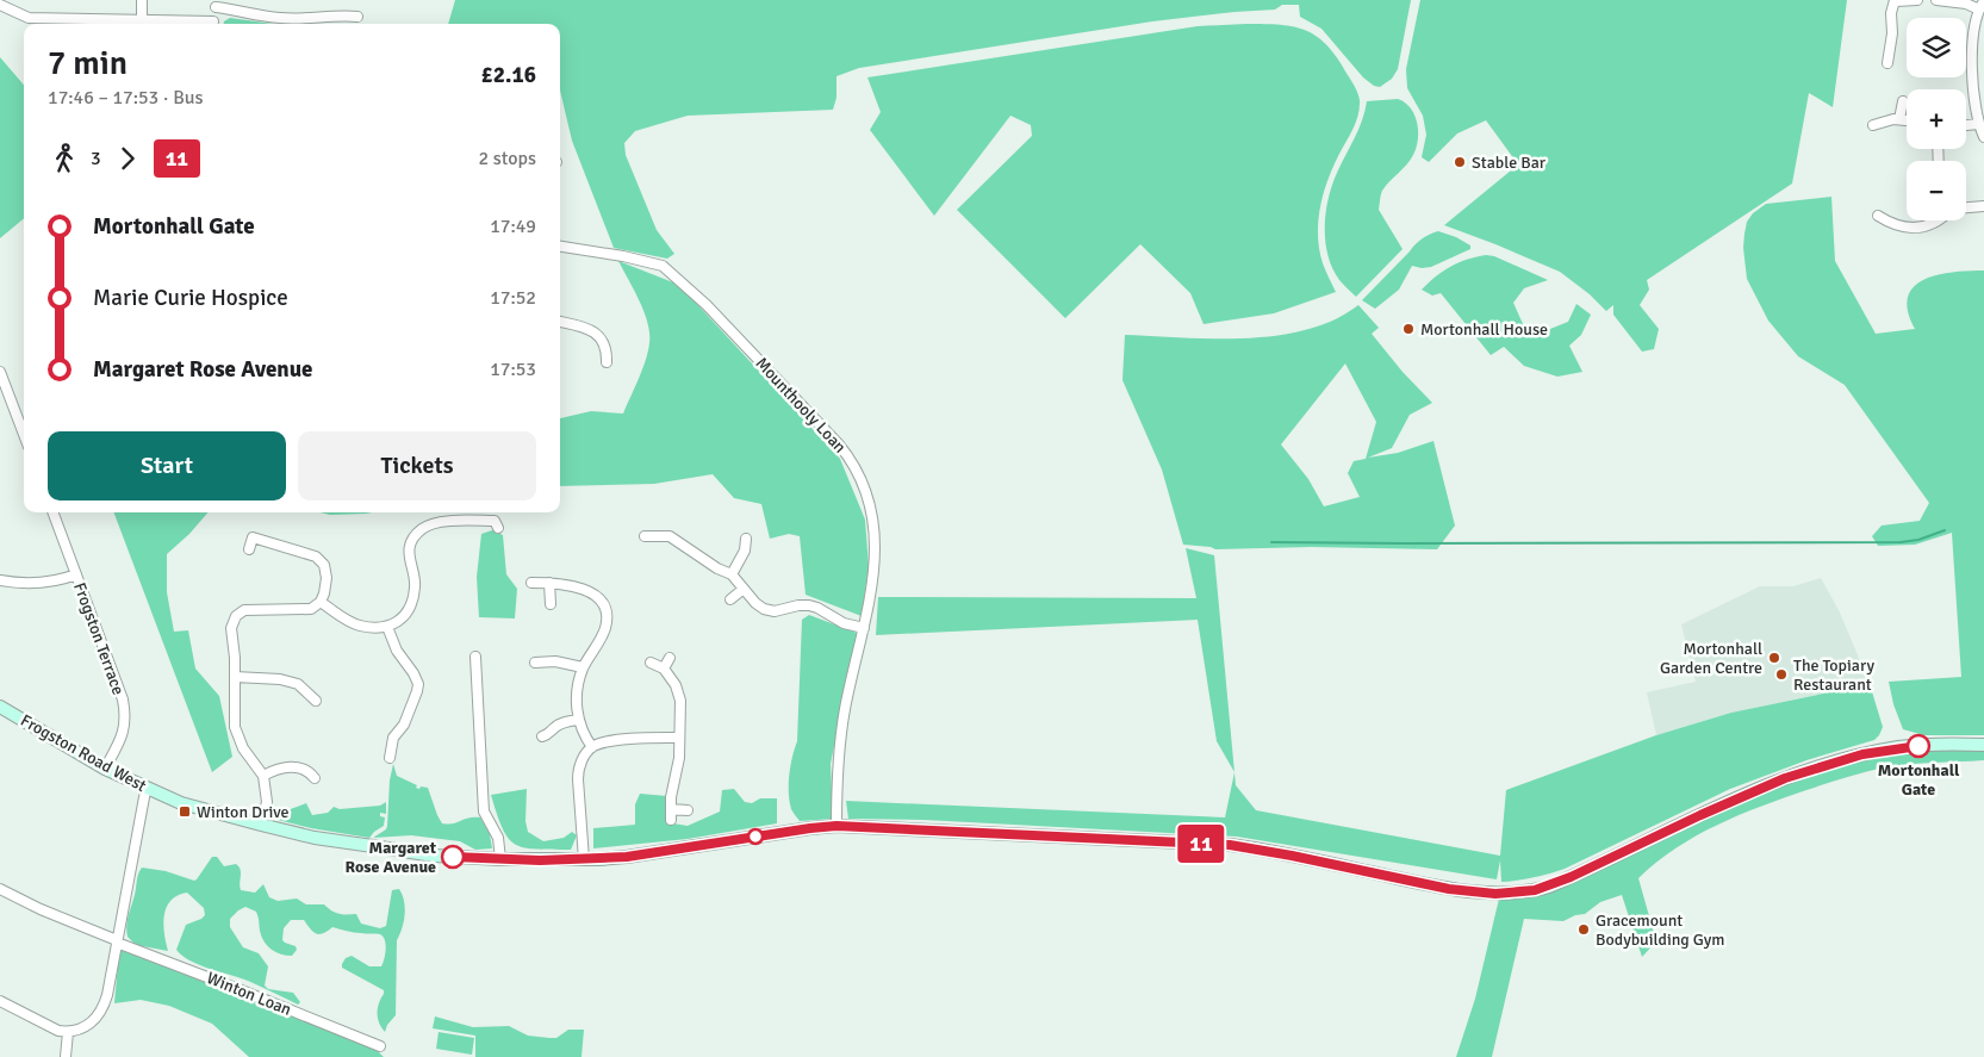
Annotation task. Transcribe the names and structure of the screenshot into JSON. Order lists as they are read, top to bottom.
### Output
{
  "streets": {
    "main road": ["Frogston Road West"],
    "street": ["Mounthooly Loan", "Frogston Terrace", "Winton Loan"]
  },
  "crossings": [
    ["Mounthooly Loan", "Frogston Road West"],
    ["Frogston Terrace", "Frogston Road West"]
  ],
  "places": {
    "other": [
      "Stable Bar",
      "Mortonhall House",
      "Mortonhall Garden Centre",
      "The Topiary Restaurant",
      "Mortonhall Gate",
      "Margaret Rose Avenue",
      "Gracemount Bodybuilding Gym"
    ],
    "transit": ["Winton Drive"]
  },
  "lines": ["bus line 11"],
  "page": {
    "on_map": "11",
    "map_buttons": ["+", "−"],
    "heading": ["7 min", "17:46 – 17:53 · Bus", "£2.16"],
    "legs": ["3", "11", "2 stops"],
    "list": [
      {
        "name": "Mortonhall Gate",
        "value": "17:49"
      },
      {
        "name": "Marie Curie Hospice",
        "value": "17:52"
      },
      {
        "name": "Margaret Rose Avenue",
        "value": "17:53"
      }
    ],
    "buttons": ["Start", "Tickets"]
  }
}
